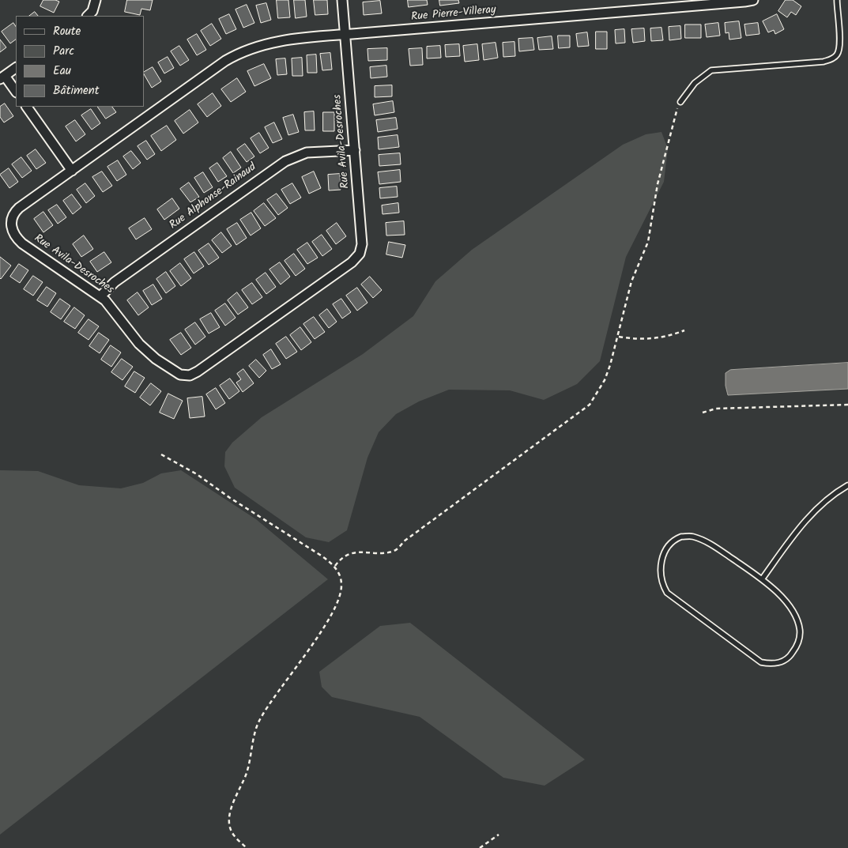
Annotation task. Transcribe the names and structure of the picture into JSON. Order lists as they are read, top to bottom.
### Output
{
  "streets": {
    "street": ["Rue Pierre-Villeray", "Rue Avila-Desroches", "Rue Alphonse-Rainaud"]
  },
  "crossings": [
    ["Rue Pierre-Villeray", "Rue Avila-Desroches"],
    ["Rue Avila-Desroches", "Rue Alphonse-Rainaud"]
  ],
  "legend": [
    "Route",
    "Parc",
    "Eau",
    "Bâtiment"
  ]
}
